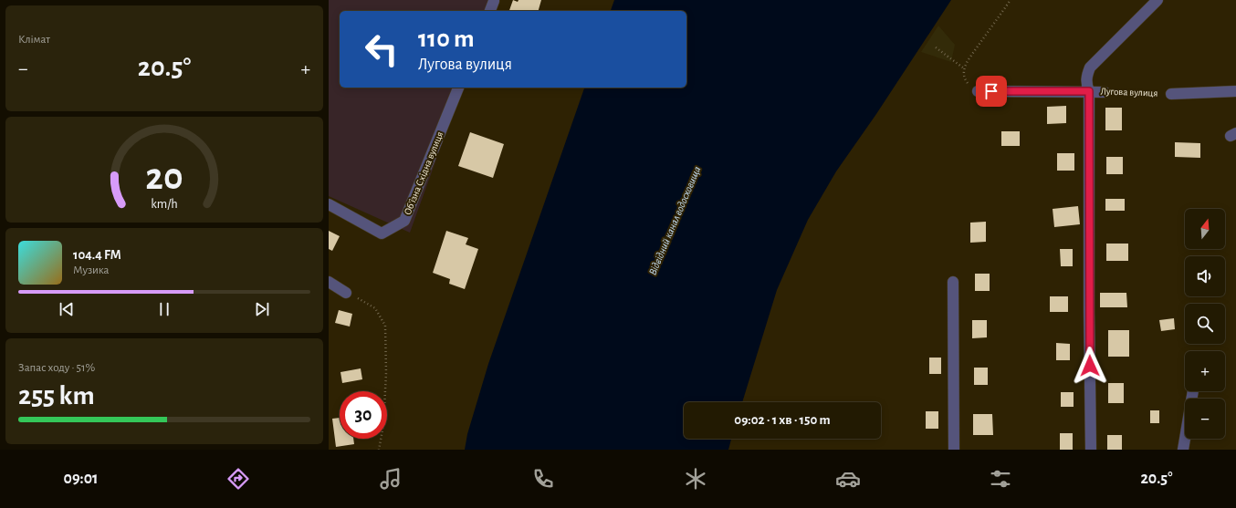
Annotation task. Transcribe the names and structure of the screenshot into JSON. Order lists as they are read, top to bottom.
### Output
{
  "streets": {
    "street": ["Лугова вулиця", "Обʼїзна Східна вулиця"]
  },
  "water": ["Відвідний канал водосховища"],
  "north": "top",
  "page": {
    "tile": [
      "Клімат",
      ["Запас ходу · 51%", "255 km"]
    ],
    "turn": ["110 m", "Лугова вулиця"],
    "heat": ["−", "20.5°", "+"],
    "map_buttons": ["+", "−"],
    "song": ["104.4 FM", "Музика"],
    "limit": "30",
    "trip": "09:02 · 1 хв · 150 m",
    "tabs": ["09:01", "20.5°"],
    "gauge": ["20", "km/h"]
  }
}
